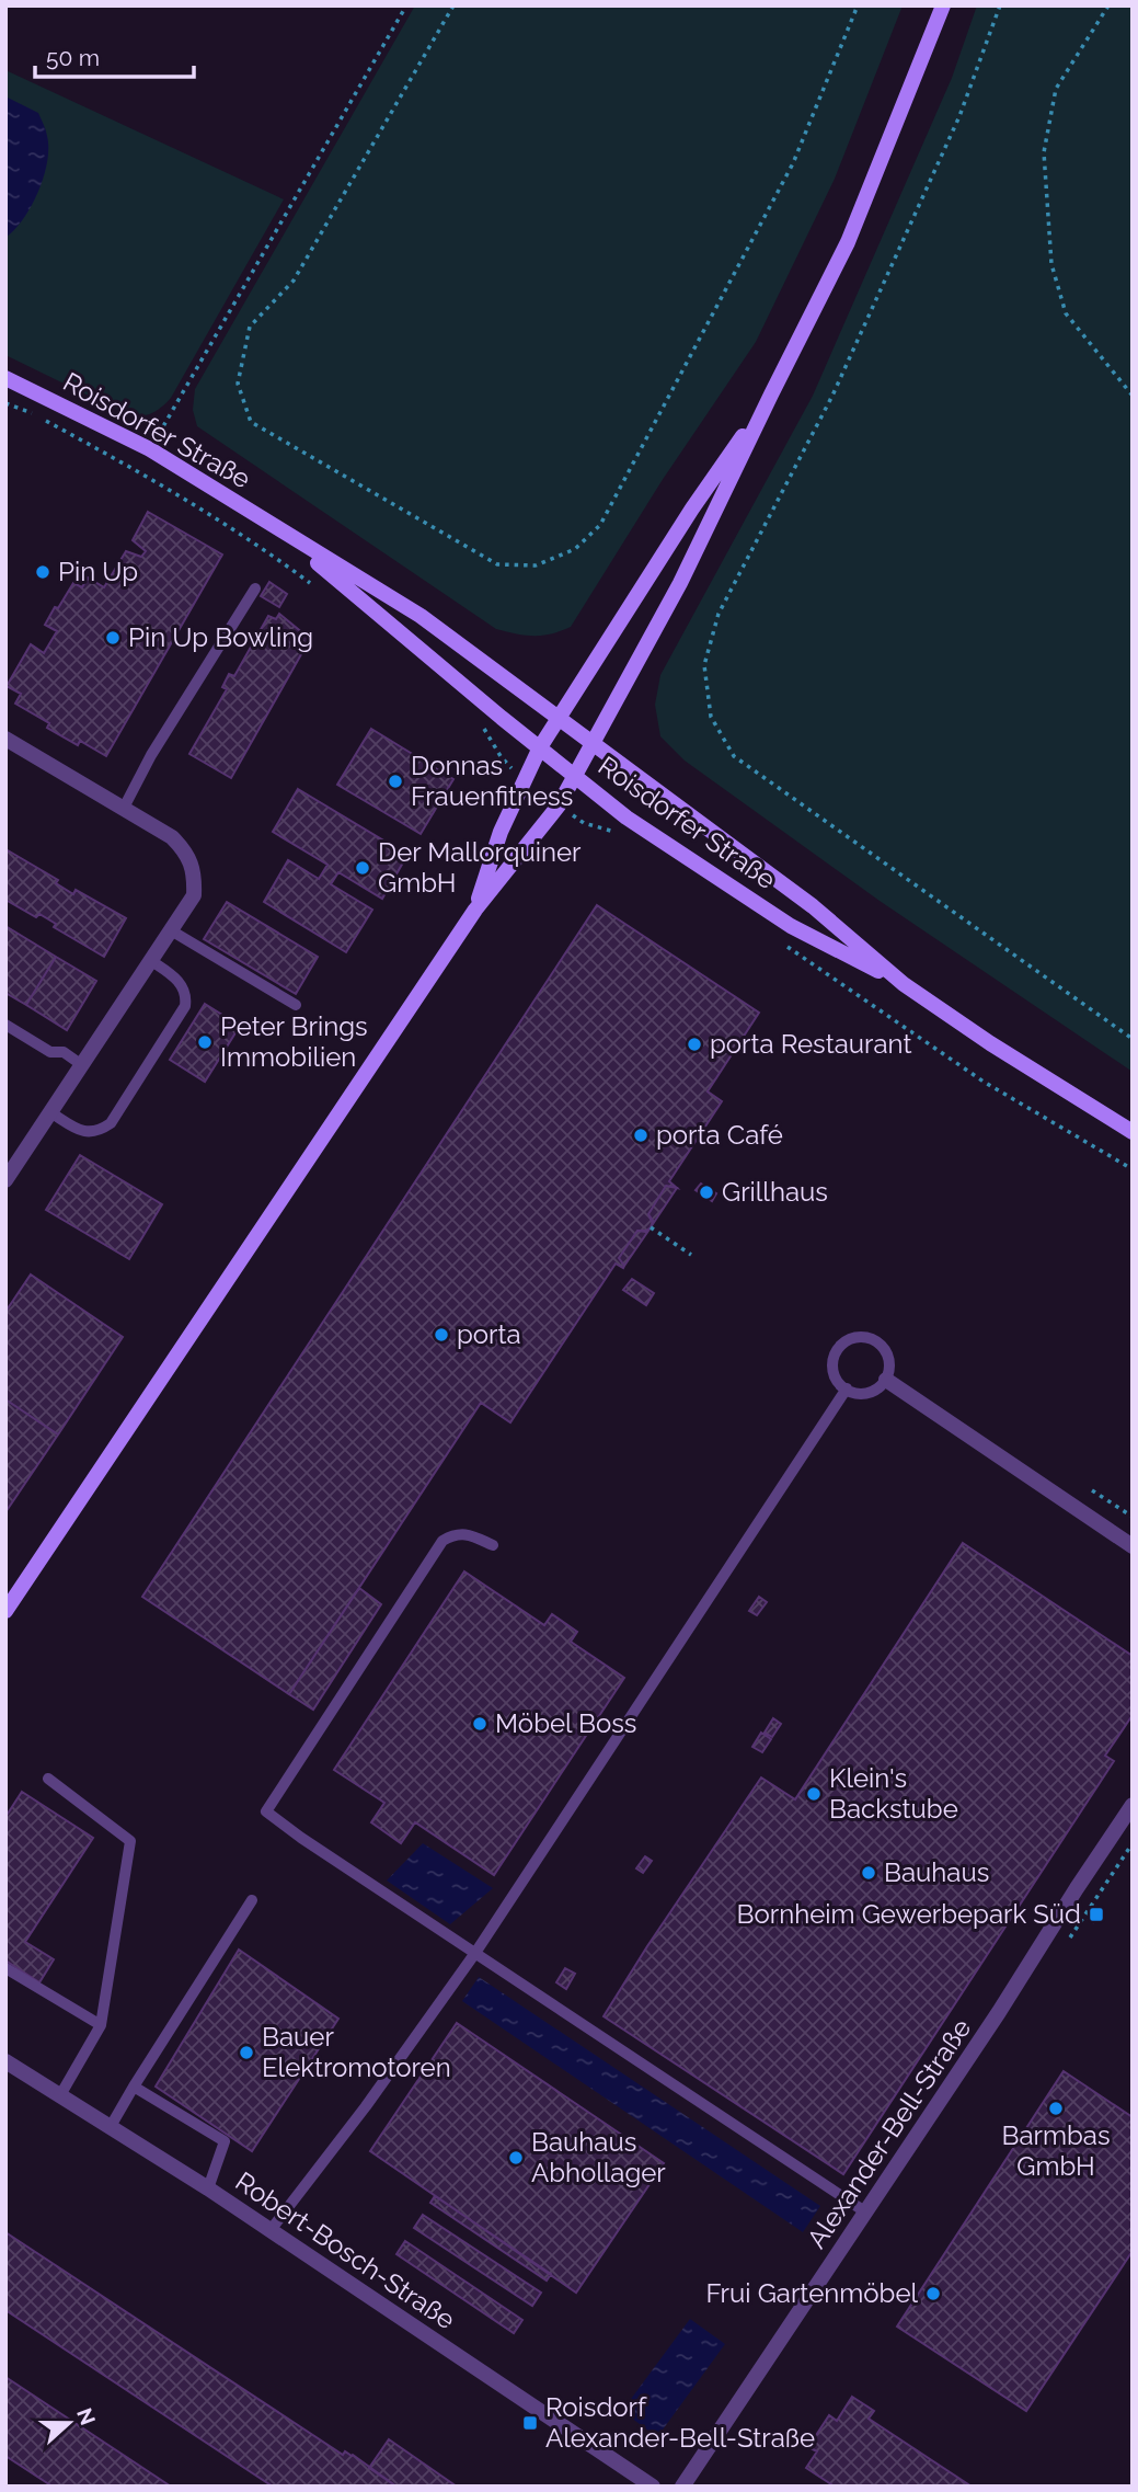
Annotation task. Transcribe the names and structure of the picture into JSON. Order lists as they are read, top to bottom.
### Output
{
  "streets": {
    "main road": ["Roisdorfer Straße"],
    "street": ["Alexander-Bell-Straße", "Robert-Bosch-Straße"]
  },
  "places": {
    "other": [
      "Pin Up",
      "Pin Up Bowling",
      "Donnas Frauenfitness",
      "Der Mallorquiner GmbH",
      "Peter Brings Immobilien",
      "porta Restaurant",
      "porta Café",
      "Grillhaus",
      "porta",
      "Möbel Boss",
      "Klein's Backstube",
      "Bauhaus",
      "Bauer Elektromotoren",
      "Barmbas GmbH",
      "Bauhaus Abhollager",
      "Frui Gartenmöbel"
    ],
    "transit": ["Bornheim Gewerbepark Süd", "Roisdorf Alexander-Bell-Straße"]
  },
  "scale_bar": "50 m",
  "north": "right"
}
